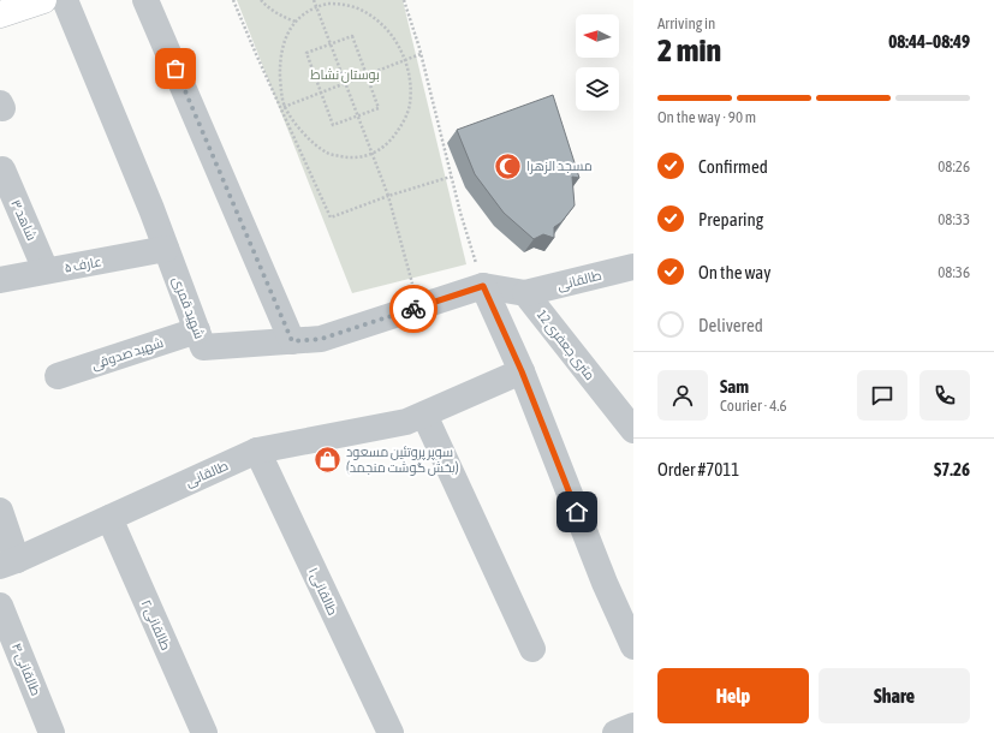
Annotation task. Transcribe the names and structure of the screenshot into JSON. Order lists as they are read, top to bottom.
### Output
{
  "streets": {
    "street": [
      "شاهد ۳",
      "عارف ۵",
      "طالقانی",
      "شهید قمری",
      "12 متری جعفری",
      "شهید صدوقی",
      "طالقانی ۱",
      "طالقانی ۲",
      "طالقانی ۴"
    ]
  },
  "crossings": [
    ["شاهد ۳", "عارف ۵"],
    ["عارف ۵", "شهید قمری"],
    ["طالقانی", "12 متری جعفری"],
    ["طالقانی", "طالقانی ۱"],
    ["طالقانی", "طالقانی ۲"],
    ["شهید قمری", "شهید صدوقی"]
  ],
  "parks": ["بوستان نشاط"],
  "places": {
    "mosque": ["مسجد الزهرا"],
    "shop": ["سوپر پروتئین مسعود (پخش گوشت منجمد)"]
  },
  "north": "left",
  "page": {
    "heading": ["2 min", "Arriving in", "08:44–08:49"],
    "panel": [
      "Sam",
      "Courier · 4.6",
      "Order #7011",
      "$7.26"
    ],
    "bar": "On the way · 90 m",
    "list": [
      ["Confirmed", "08:26"],
      ["Preparing", "08:33"],
      ["On the way", "08:36"],
      "Delivered"
    ],
    "buttons": ["Help", "Share"]
  }
}
